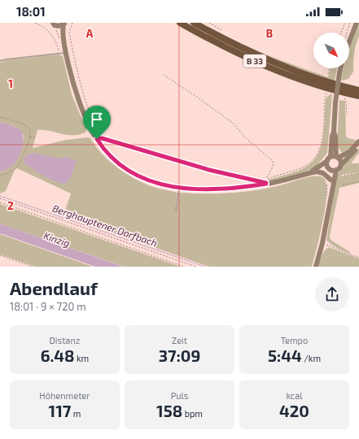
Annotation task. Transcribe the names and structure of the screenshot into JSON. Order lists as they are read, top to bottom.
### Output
{
  "streets": {
    "highway": ["B 33"]
  },
  "water": ["Berghauptener Dorfbach", "Kinzig"],
  "north": "bottom right",
  "page": {
    "status": "18:01",
    "heading": ["Abendlauf", "18:01 · 9 × 720 m"],
    "stats": [
      ["Distanz", "6.48 km"],
      ["Zeit", "37:09"],
      ["Tempo", "5:44 /km"],
      ["Höhenmeter", "117 m"],
      ["Puls", "158 bpm"],
      ["kcal", "420"]
    ]
  },
  "grid": {
    "columns": ["A", "B"],
    "rows": ["1", "2"]
  }
}
